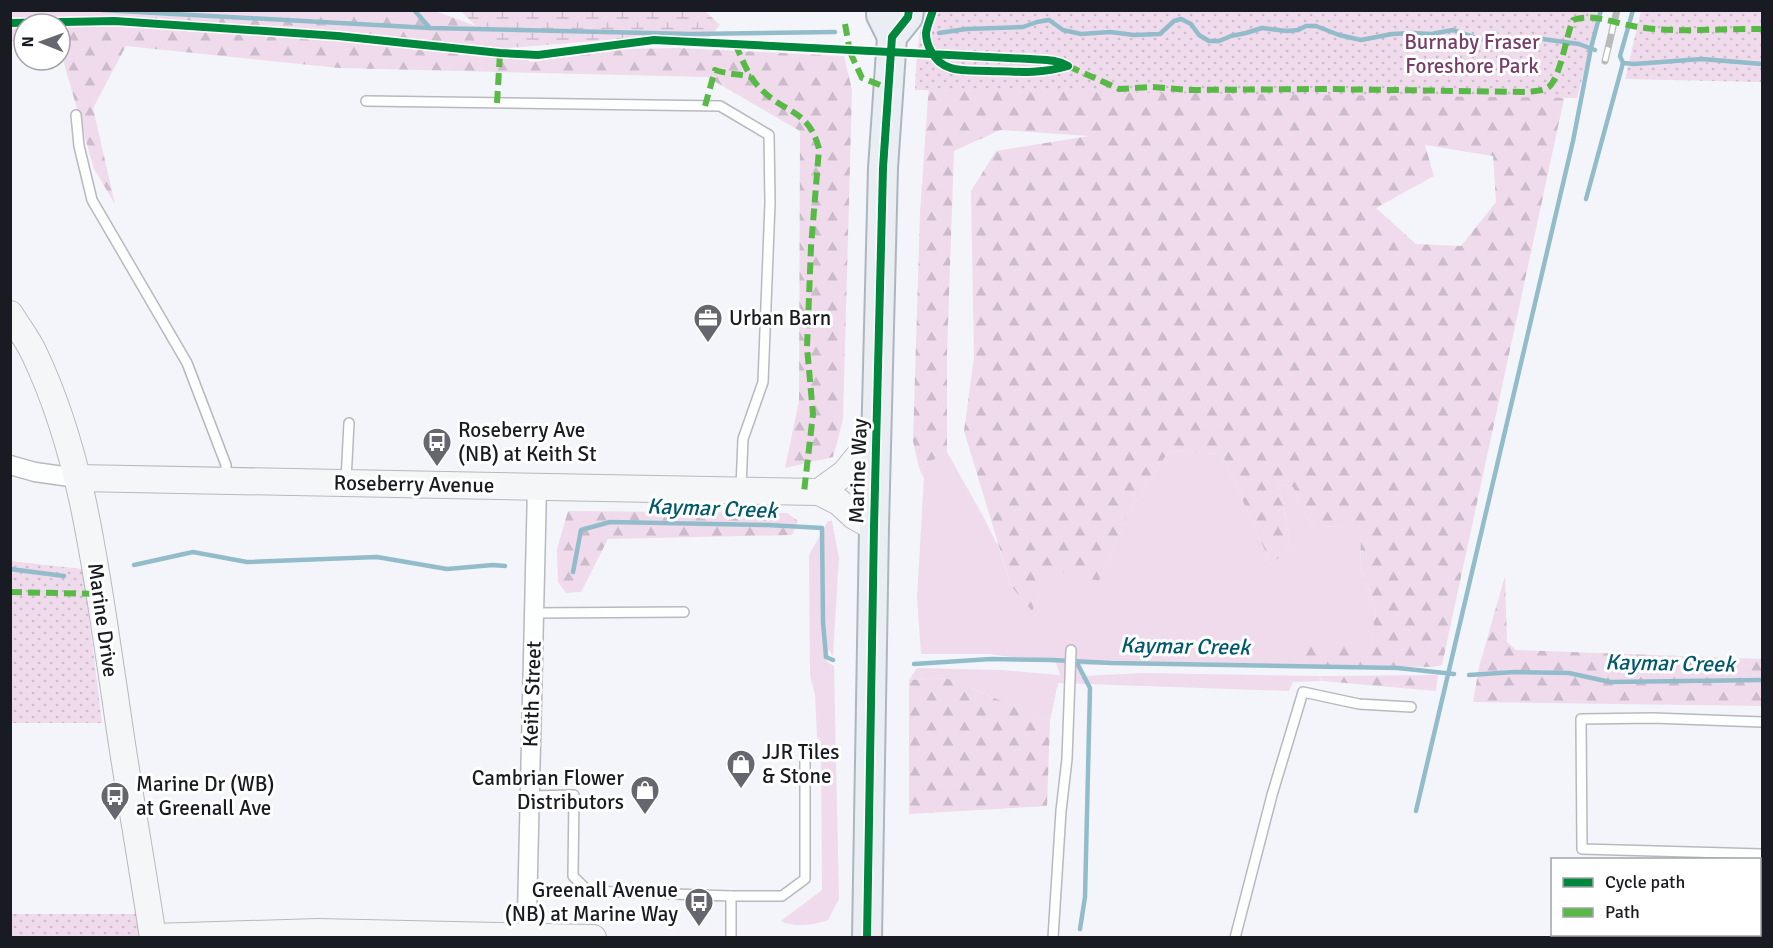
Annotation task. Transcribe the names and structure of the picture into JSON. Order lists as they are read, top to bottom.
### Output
{
  "streets": {
    "main road": ["Marine Way"],
    "street": ["Roseberry Avenue", "Marine Drive", "Keith Street"]
  },
  "crossings": [
    ["Roseberry Avenue", "Marine Drive"],
    ["Roseberry Avenue", "Keith Street"]
  ],
  "water": ["Kaymar Creek"],
  "parks": ["Burnaby Fraser Foreshore Park"],
  "places": {
    "office": ["Urban Barn"],
    "bus stop": ["Roseberry Ave (NB) at Keith St", "Marine Dr (WB) at Greenall Ave", "Greenall Avenue (NB) at Marine Way"],
    "shop": ["JJR Tiles & Stone", "Cambrian Flower Distributors"]
  },
  "legend": ["Cycle path", "Path"],
  "north": "left"
}
